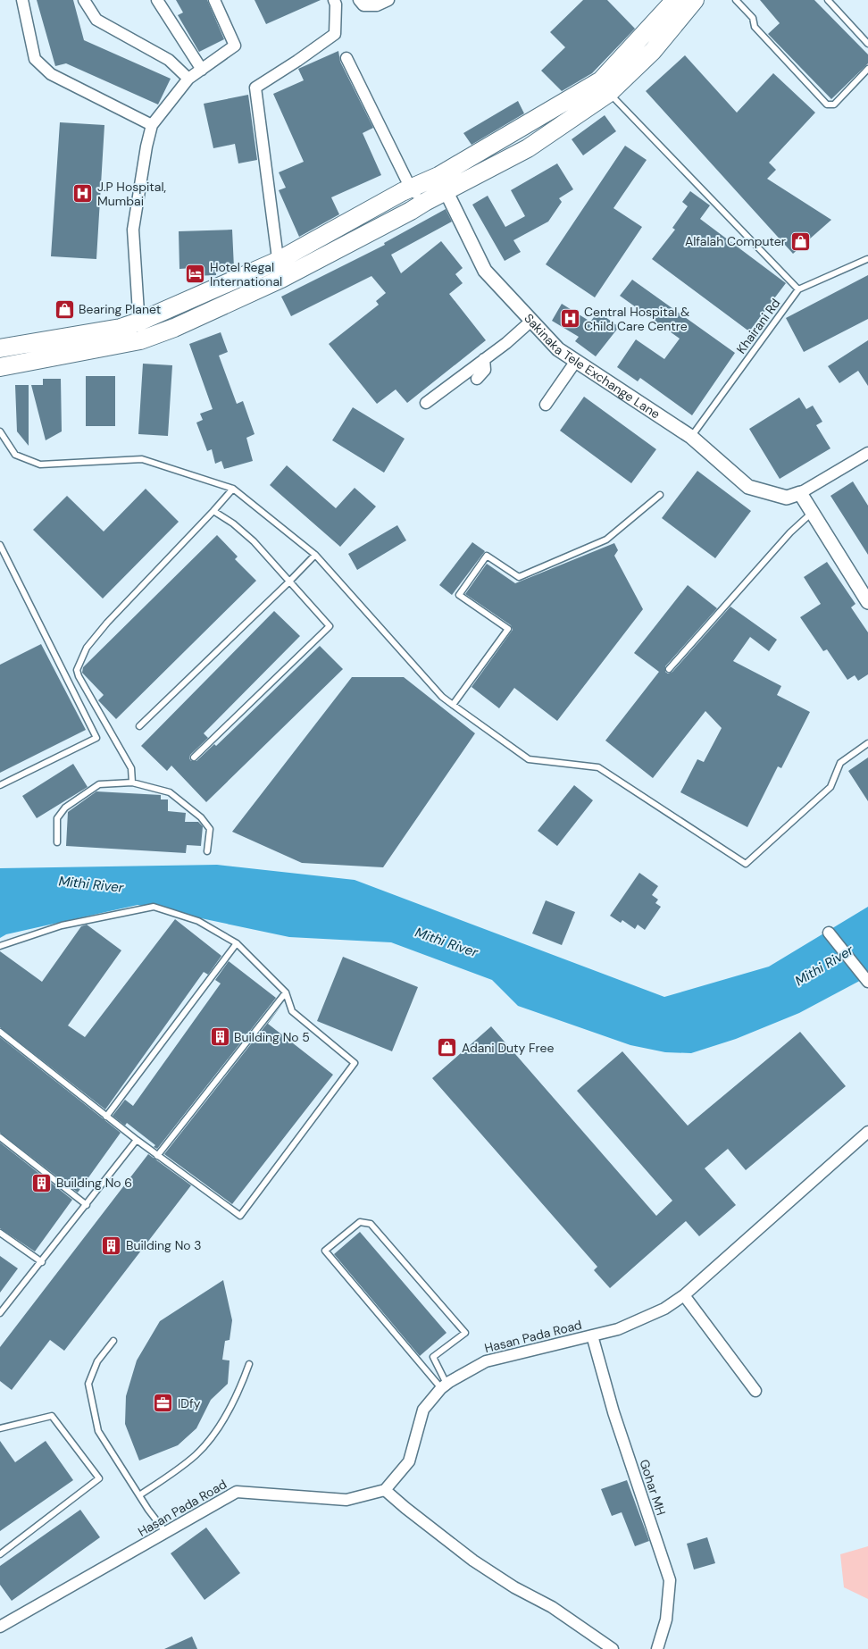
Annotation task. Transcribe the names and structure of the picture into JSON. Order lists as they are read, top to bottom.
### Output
{
  "streets": {
    "street": ["Sakinaka Tele Exchange Lane", "Hasan Pada Road", "Gohar MH"],
    "lane": ["Khairani Rd"]
  },
  "crossings": [
    ["Khairani Rd", "Sakinaka Tele Exchange Lane"],
    ["Hasan Pada Road", "Gohar MH"]
  ],
  "water": ["Mithi River"],
  "places": {
    "hospital": ["J.P Hospital, Mumbai", "Central Hospital & Child Care Centre"],
    "shop": ["Alfalah Computer", "Bearing Planet", "Adani Duty Free"],
    "hotel": ["Hotel Regal International"],
    "building": ["Building No 5", "Building No 6", "Building No 3"],
    "office": ["IDfy"]
  }
}
